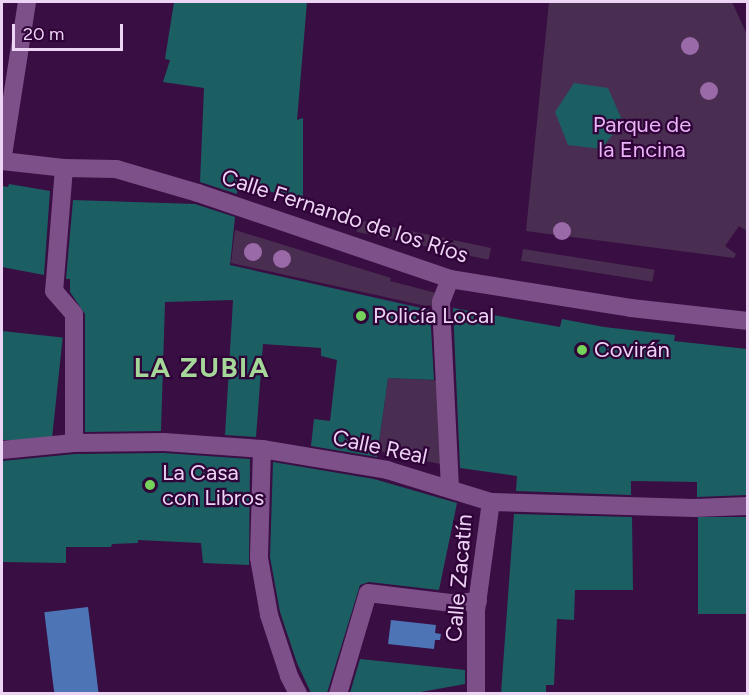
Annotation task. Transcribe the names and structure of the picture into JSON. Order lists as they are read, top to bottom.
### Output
{
  "streets": {
    "street": ["Calle Fernando de los Ríos", "Calle Real", "Calle Zacatín"]
  },
  "crossings": [
    ["Calle Real", "Calle Zacatín"]
  ],
  "districts": ["LA ZUBIA"],
  "parks": ["Parque de la Encina"],
  "places": ["Policía Local", "Covirán", "La Casa con Libros"],
  "scale_bar": "20 m"
}
